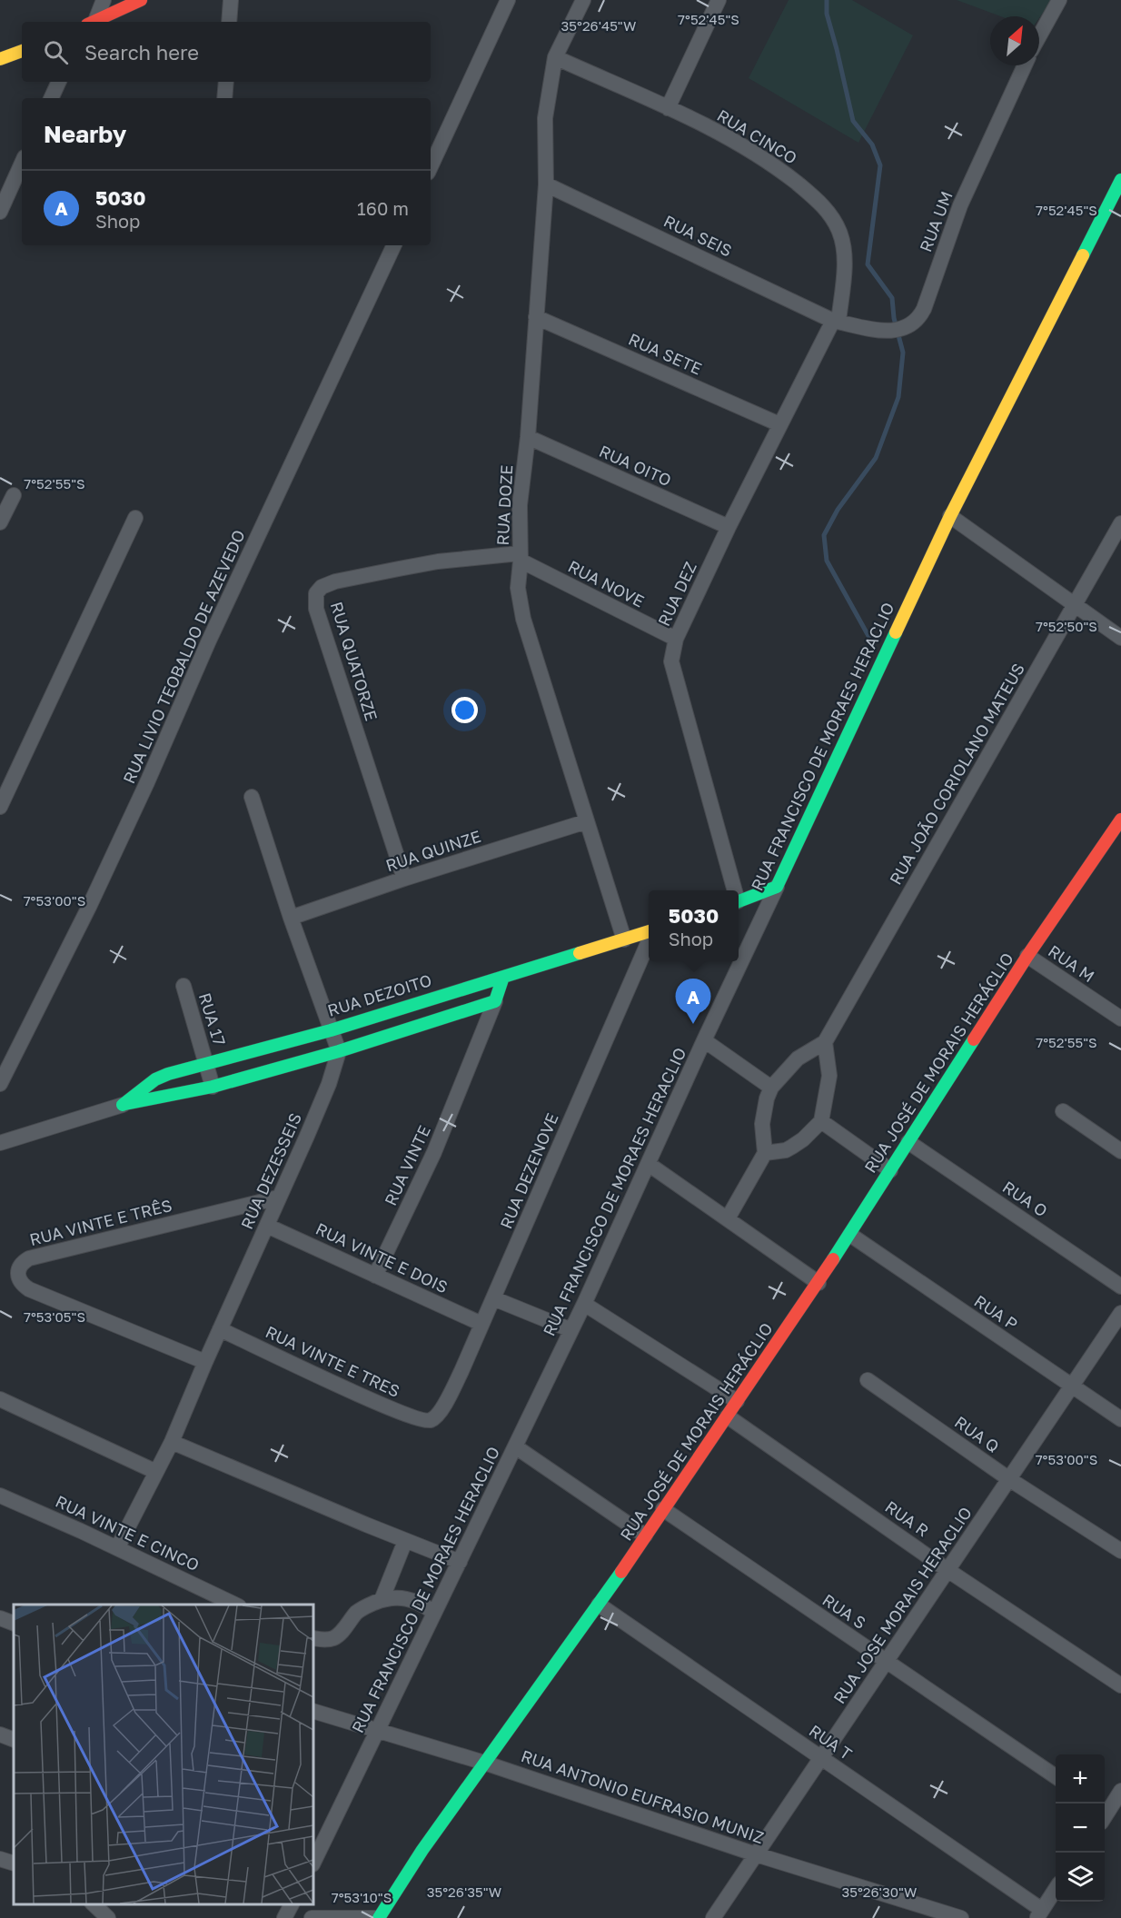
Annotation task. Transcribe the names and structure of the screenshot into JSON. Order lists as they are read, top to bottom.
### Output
{
  "streets": {
    "street": [
      "RUA CINCO",
      "RUA UM",
      "RUA SEIS",
      "RUA SETE",
      "RUA OITO",
      "RUA DOZE",
      "RUA NOVE",
      "RUA DEZ",
      "RUA LIVIO TEOBALDO DE AZEVEDO",
      "RUA QUATORZE",
      "RUA FRANCISCO DE MORAES HERACLIO",
      "RUA JOÃO CORIOLANO MATEUS",
      "RUA QUINZE",
      "RUA M",
      "RUA DEZOITO",
      "RUA 17",
      "RUA JOSÉ DE MORAIS HERÁCLIO",
      "RUA VINTE",
      "RUA DEZESSEIS",
      "RUA DEZENOVE",
      "RUA O",
      "RUA VINTE E TRÊS",
      "RUA VINTE E DOIS",
      "RUA P",
      "RUA VINTE E TRES",
      "RUA Q",
      "RUA R",
      "RUA VINTE E CINCO",
      "RUA JOSE MORAIS HERACLIO",
      "RUA S",
      "RUA T",
      "RUA ANTONIO EUFRASIO MUNIZ"
    ]
  },
  "crossings": [
    ["RUA CINCO", "RUA UM"],
    ["RUA CINCO", "RUA SEIS"],
    ["RUA CINCO", "RUA DOZE"],
    ["RUA CINCO", "RUA DEZ"],
    ["RUA UM", "RUA SEIS"],
    ["RUA UM", "RUA DEZ"],
    ["RUA SEIS", "RUA DOZE"],
    ["RUA SEIS", "RUA DEZ"],
    ["RUA SETE", "RUA DOZE"],
    ["RUA SETE", "RUA DEZ"],
    ["RUA OITO", "RUA DOZE"],
    ["RUA OITO", "RUA DEZ"],
    ["RUA DOZE", "RUA NOVE"],
    ["RUA DOZE", "RUA QUATORZE"],
    ["RUA DOZE", "RUA QUINZE"],
    ["RUA DOZE", "RUA DEZOITO"],
    ["RUA NOVE", "RUA DEZ"],
    ["RUA NOVE", "RUA QUATORZE"],
    ["RUA QUATORZE", "RUA QUINZE"],
    ["RUA FRANCISCO DE MORAES HERACLIO", "RUA ANTONIO EUFRASIO MUNIZ"],
    ["RUA M", "RUA JOSÉ DE MORAIS HERÁCLIO"],
    ["RUA DEZOITO", "RUA 17"],
    ["RUA DEZOITO", "RUA VINTE"],
    ["RUA DEZOITO", "RUA DEZESSEIS"],
    ["RUA JOSÉ DE MORAIS HERÁCLIO", "RUA O"],
    ["RUA JOSÉ DE MORAIS HERÁCLIO", "RUA P"],
    ["RUA JOSÉ DE MORAIS HERÁCLIO", "RUA R"],
    ["RUA JOSÉ DE MORAIS HERÁCLIO", "RUA S"],
    ["RUA JOSÉ DE MORAIS HERÁCLIO", "RUA T"],
    ["RUA JOSÉ DE MORAIS HERÁCLIO", "RUA ANTONIO EUFRASIO MUNIZ"],
    ["RUA VINTE", "RUA VINTE E DOIS"],
    ["RUA DEZESSEIS", "RUA VINTE E TRÊS"],
    ["RUA DEZESSEIS", "RUA VINTE E DOIS"],
    ["RUA DEZESSEIS", "RUA VINTE E TRES"],
    ["RUA DEZESSEIS", "RUA VINTE E CINCO"],
    ["RUA DEZENOVE", "RUA VINTE E DOIS"],
    ["RUA DEZENOVE", "RUA VINTE E TRES"],
    ["RUA P", "RUA JOSE MORAIS HERACLIO"],
    ["RUA Q", "RUA JOSE MORAIS HERACLIO"],
    ["RUA R", "RUA JOSE MORAIS HERACLIO"],
    ["RUA JOSE MORAIS HERACLIO", "RUA S"],
    ["RUA JOSE MORAIS HERACLIO", "RUA T"],
    ["RUA JOSE MORAIS HERACLIO", "RUA ANTONIO EUFRASIO MUNIZ"]
  ],
  "north": "top right",
  "page": {
    "search": "Search here",
    "heading": "Nearby",
    "list": [
      {
        "mark": "A",
        "name": "5030",
        "note": "Shop",
        "value": "160 m"
      }
    ],
    "popup": ["5030", "Shop"],
    "pins": "A",
    "map_buttons": ["+", "−"]
  },
  "coordinates": [
    "7°52'45\"S",
    "35°26'45\"W",
    "7°52'55\"S",
    "7°52'50\"S",
    "7°53'00\"S",
    "7°53'05\"S",
    "35°26'35\"W",
    "35°26'30\"W",
    "7°53'10\"S"
  ]
}
